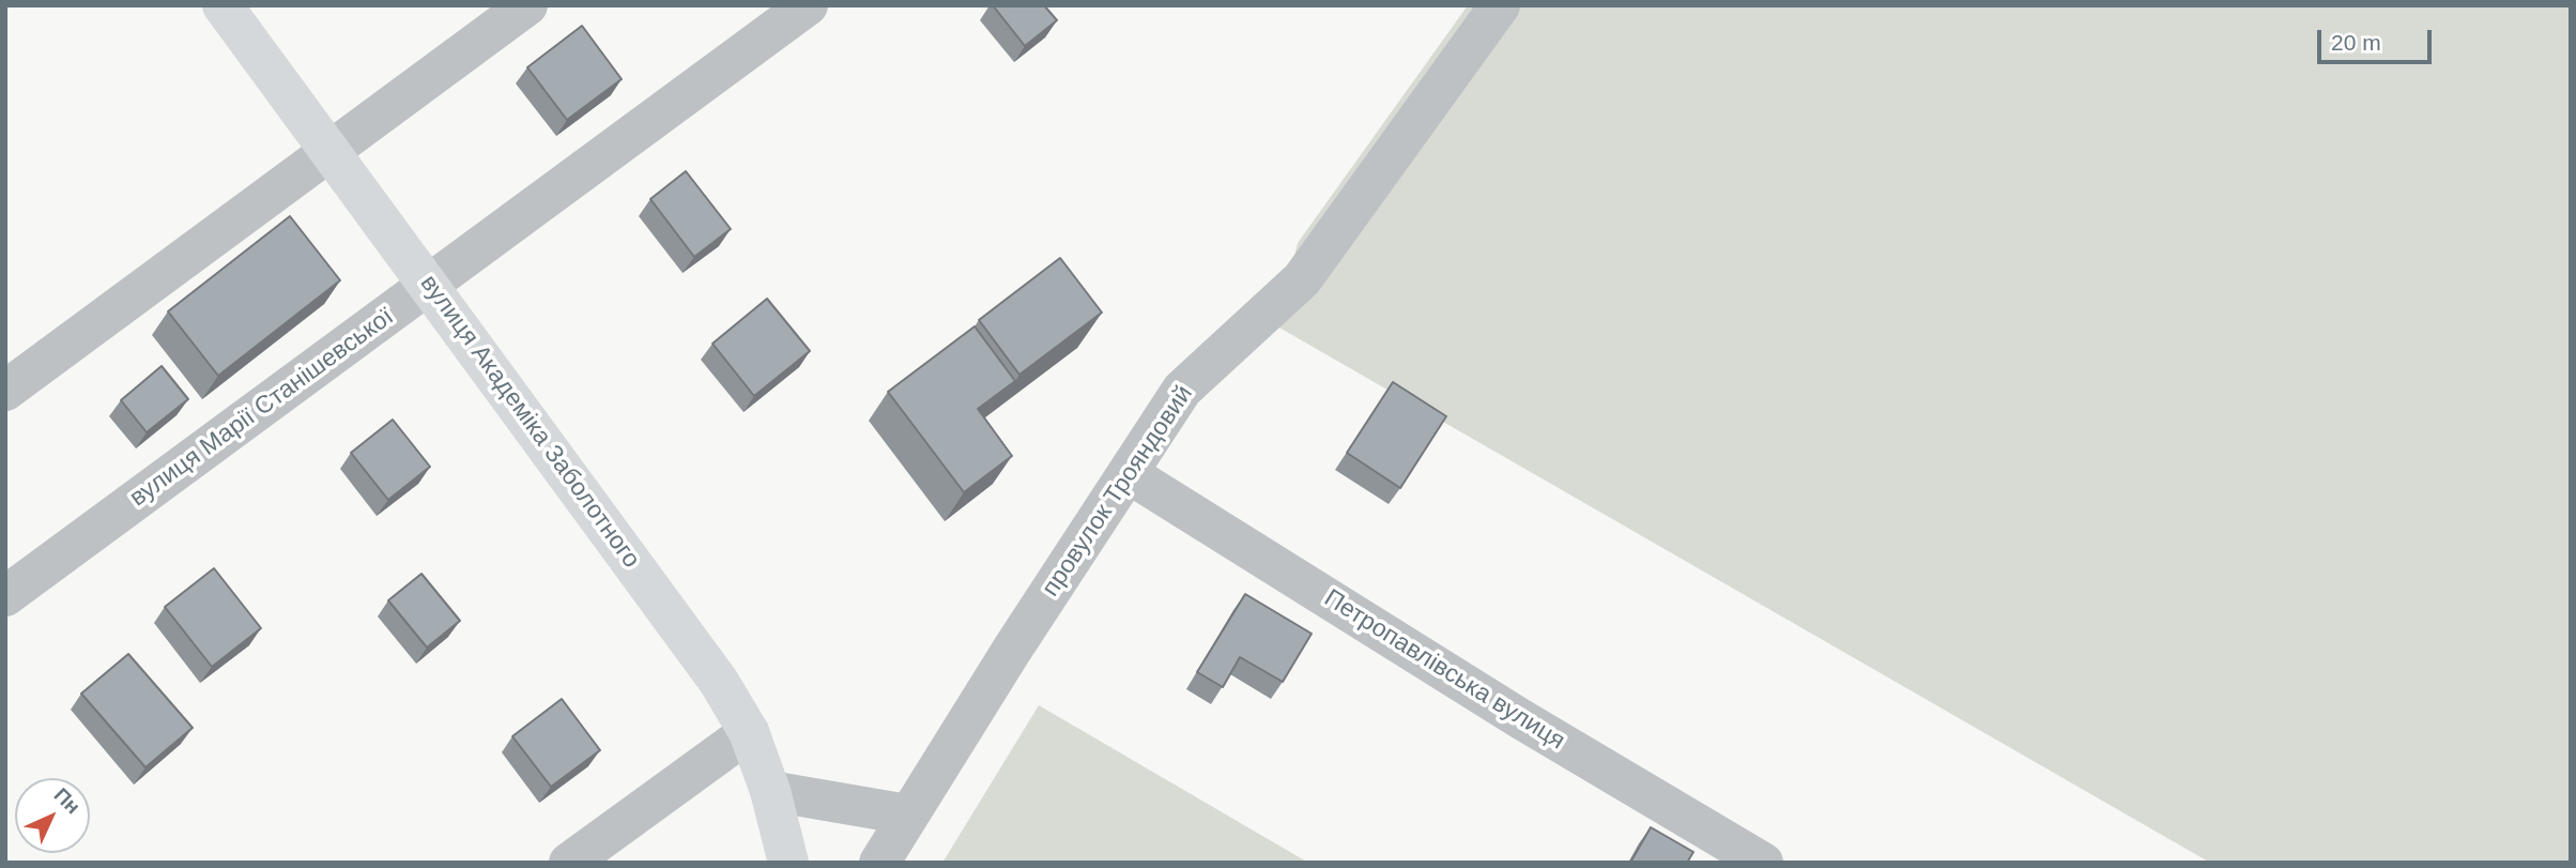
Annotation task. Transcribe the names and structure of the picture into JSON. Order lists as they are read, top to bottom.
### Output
{
  "streets": {
    "main road": ["вулиця Академіка Заболотного"],
    "street": ["вулиця Марії Станішевської", "провулок Трояндовий", "Петропавлівська вулиця"]
  },
  "crossings": [
    ["вулиця Марії Станішевської", "вулиця Академіка Заболотного"],
    ["провулок Трояндовий", "Петропавлівська вулиця"]
  ],
  "scale_bar": "20 m",
  "north": "top right"
}
